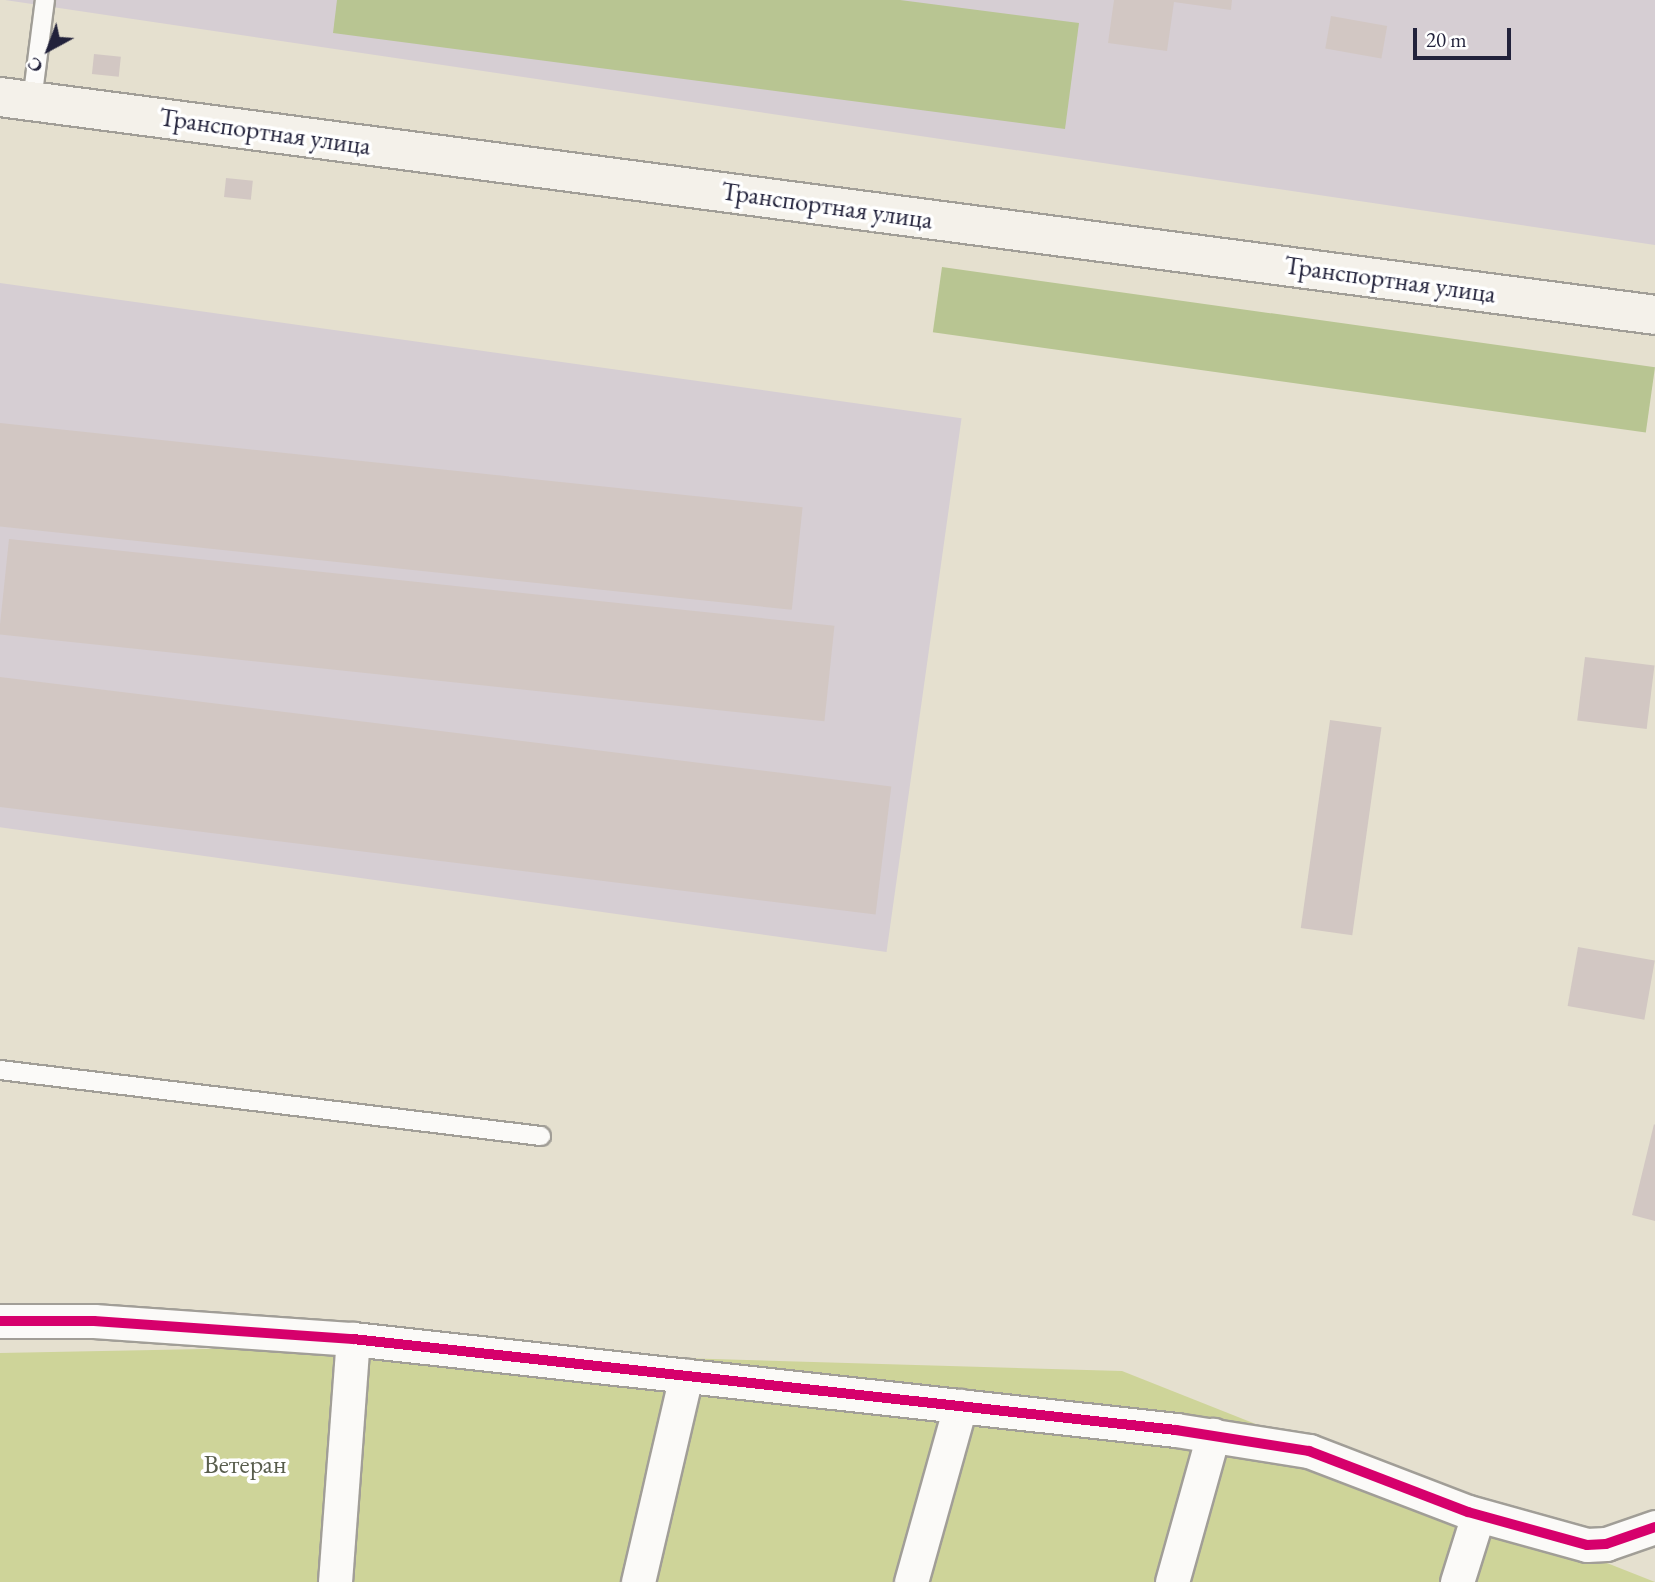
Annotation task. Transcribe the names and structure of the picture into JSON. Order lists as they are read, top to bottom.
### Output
{
  "streets": {
    "main road": ["Транспортная улица"]
  },
  "parks": ["Ветеран"],
  "scale_bar": "20 m",
  "north": "bottom left"
}
